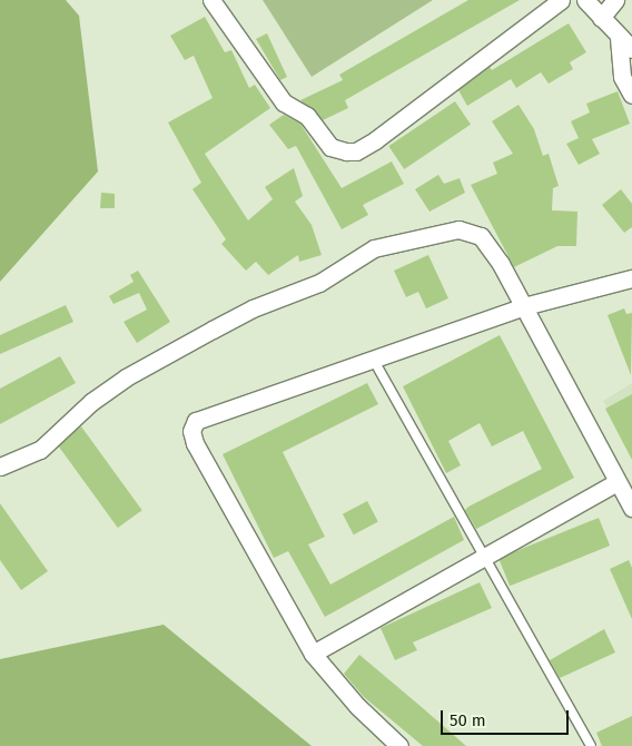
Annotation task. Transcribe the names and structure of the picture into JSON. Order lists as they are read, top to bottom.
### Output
{
  "scale_bar": "50 m"
}
